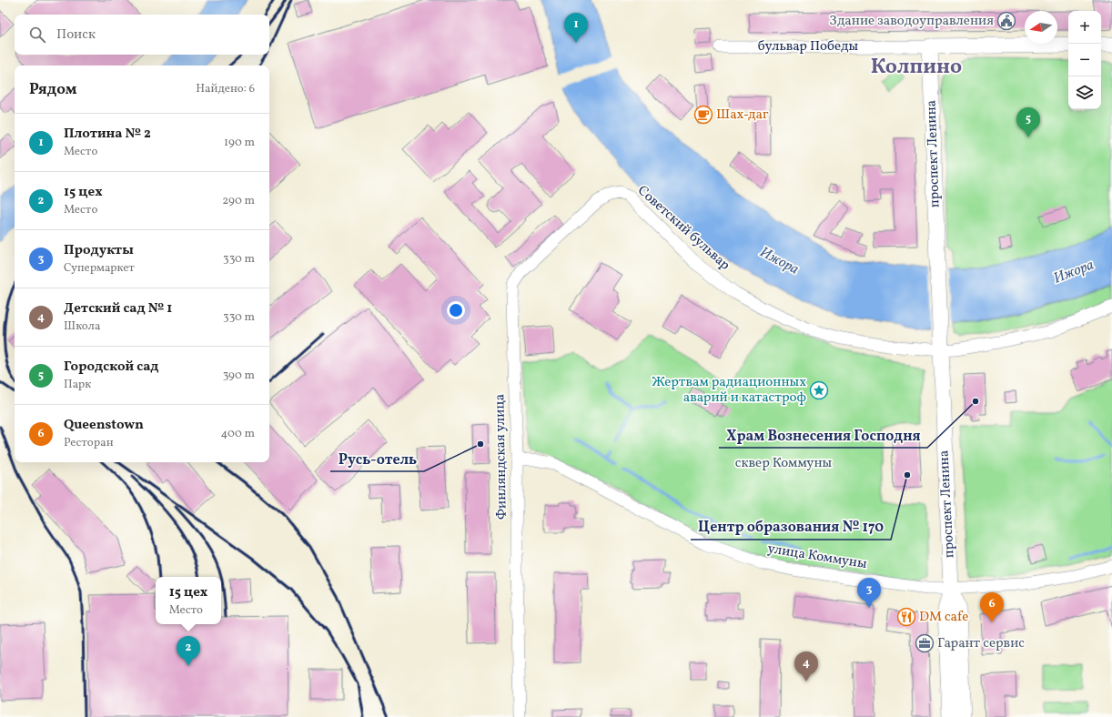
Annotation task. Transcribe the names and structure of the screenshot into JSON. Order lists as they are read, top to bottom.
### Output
{
  "streets": {
    "main road": ["бульвар Победы", "проспект Ленина"],
    "street": ["Советский бульвар", "Финляндская улица", "улица Коммуны"]
  },
  "crossings": [
    ["бульвар Победы", "проспект Ленина"],
    ["проспект Ленина", "Советский бульвар"],
    ["проспект Ленина", "улица Коммуны"],
    ["Советский бульвар", "Финляндская улица"],
    ["Финляндская улица", "улица Коммуны"]
  ],
  "districts": ["Колпино"],
  "water": ["Ижора"],
  "parks": ["сквер Коммуны"],
  "places": {
    "public building": ["Здание заводоуправления"],
    "cafe": ["Шах-даг"],
    "place": ["Жертвам радиационных аварий и катастроф"],
    "other": ["Храм Вознесения Господня", "Русь-отель", "Центр образования № 170"],
    "restaurant": ["DM cafe"],
    "office": ["Гарант сервис"]
  },
  "north": "left",
  "page": {
    "map_buttons": ["+", "−"],
    "pins": [
      "1",
      "5",
      "3",
      "6",
      "2",
      "4"
    ],
    "search": "Поиск",
    "heading": ["Рядом", "Найдено: 6"],
    "list": [
      {
        "mark": "1",
        "name": "Плотина № 2",
        "note": "Место",
        "value": "190 m"
      },
      {
        "mark": "2",
        "name": "15 цех",
        "note": "Место",
        "value": "290 m"
      },
      {
        "mark": "3",
        "name": "Продукты",
        "note": "Супермаркет",
        "value": "330 m"
      },
      {
        "mark": "4",
        "name": "Детский сад № 1",
        "note": "Школа",
        "value": "330 m"
      },
      {
        "mark": "5",
        "name": "Городской сад",
        "note": "Парк",
        "value": "390 m"
      },
      {
        "mark": "6",
        "name": "Queenstown",
        "note": "Ресторан",
        "value": "400 m"
      }
    ],
    "popup": ["15 цех", "Место"]
  }
}
